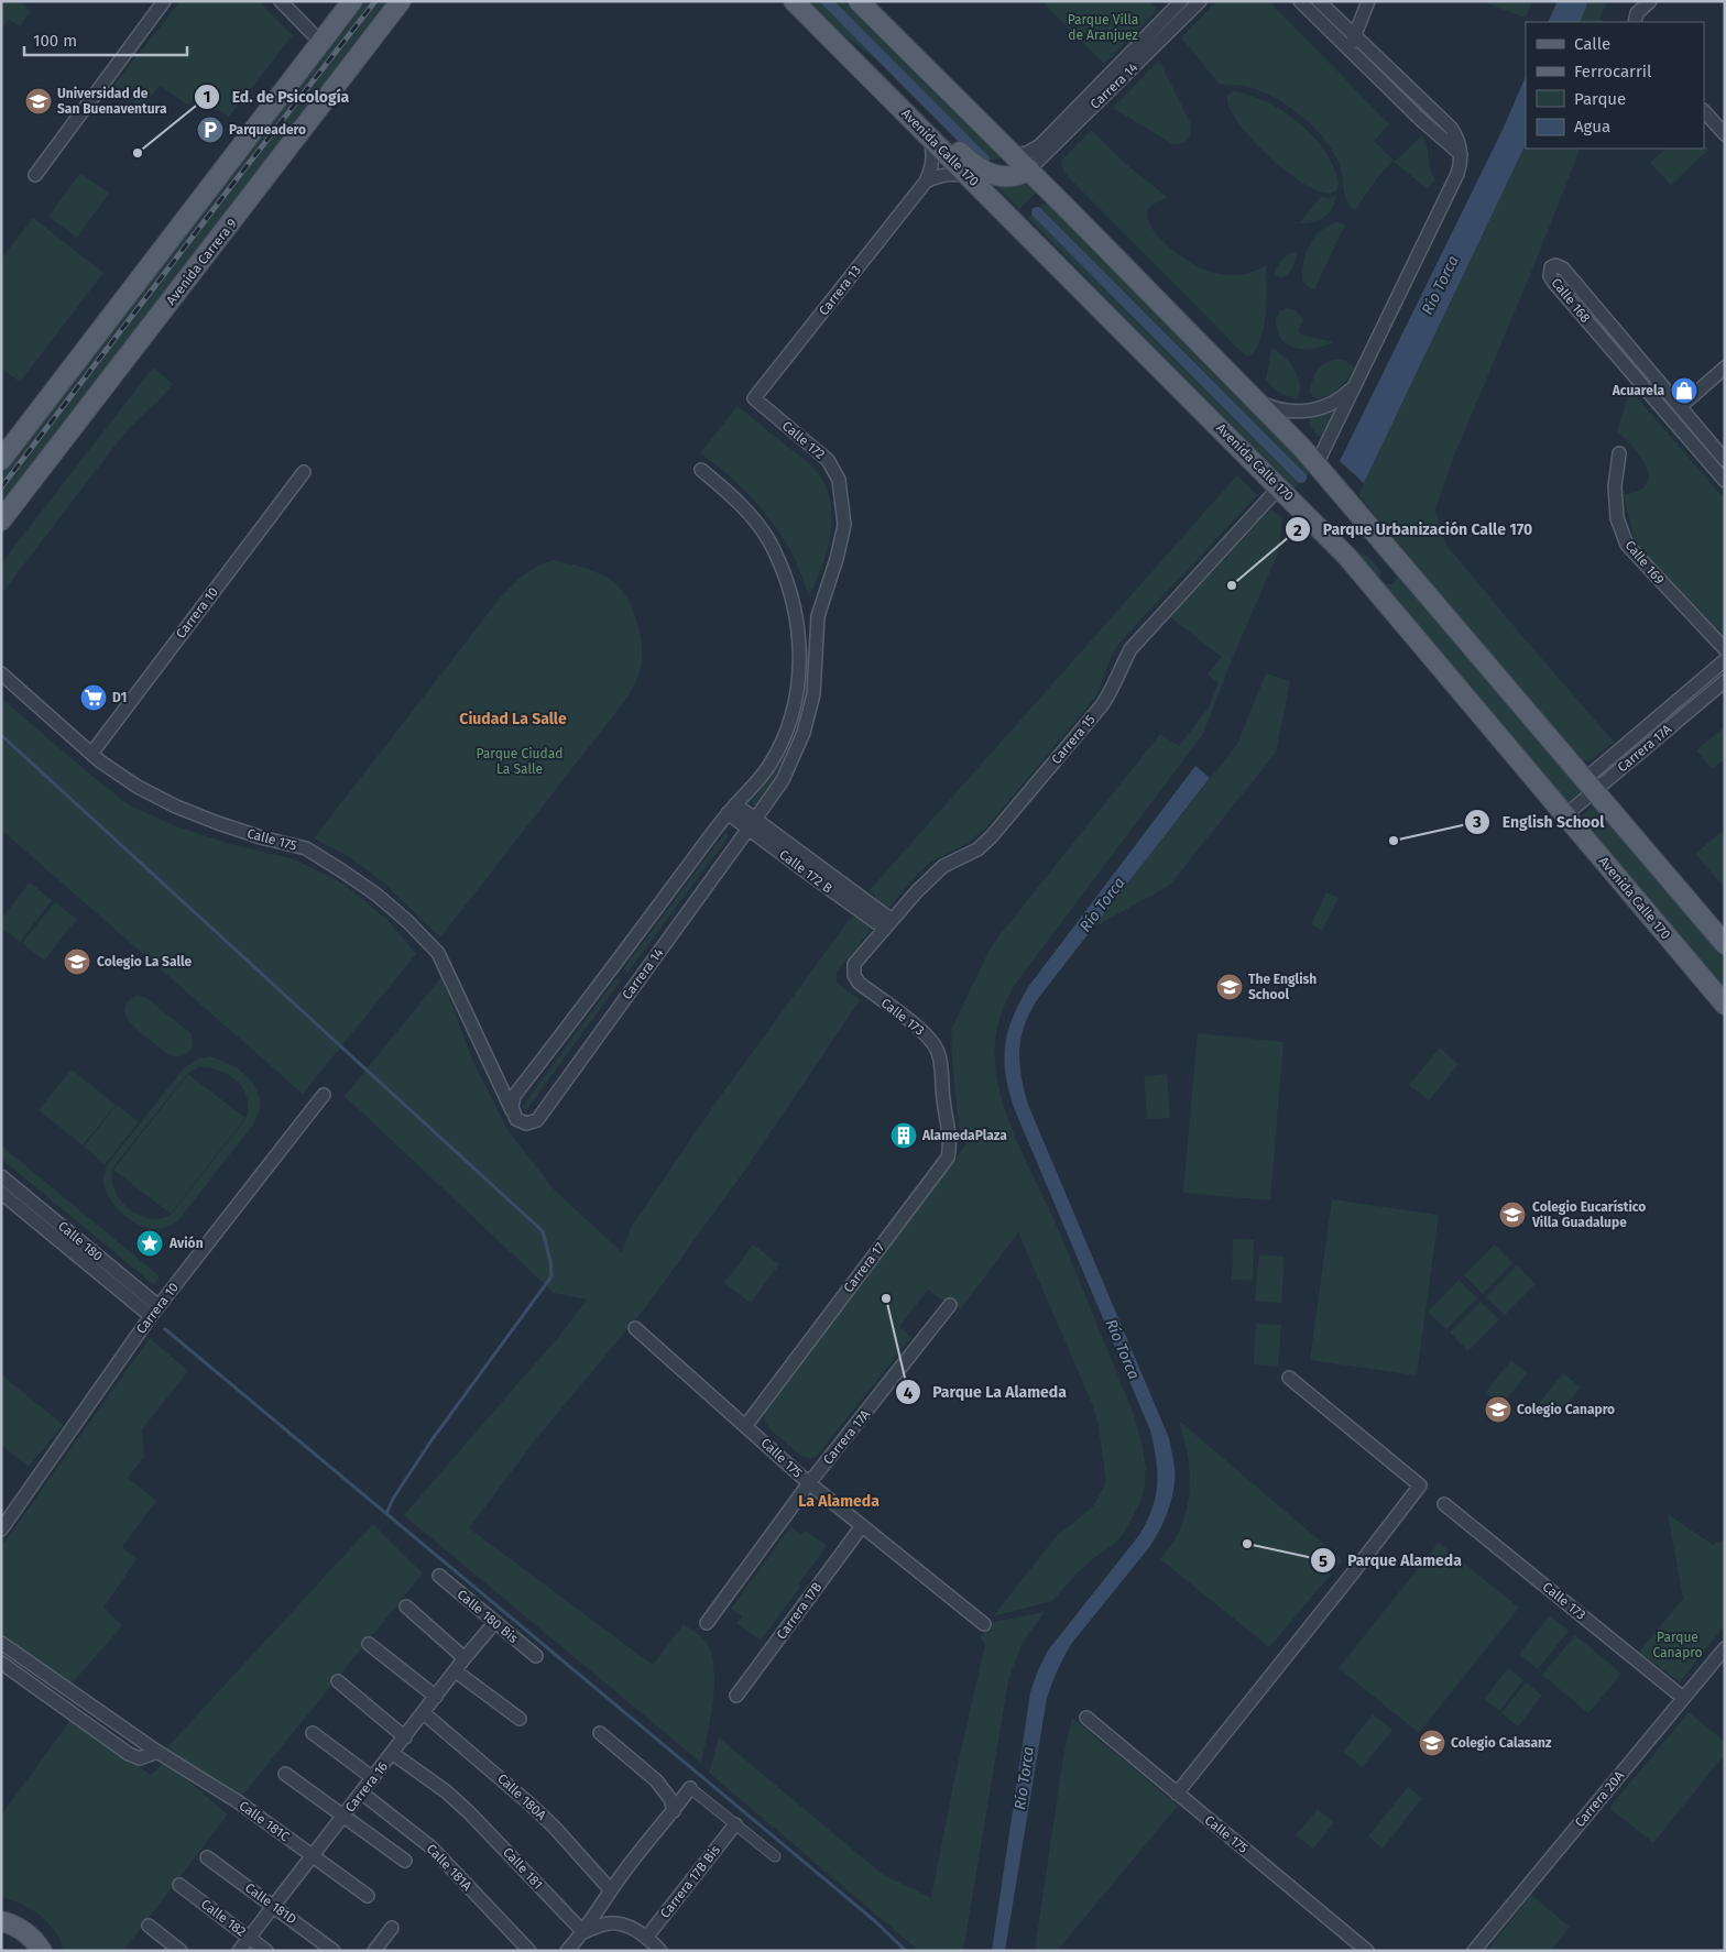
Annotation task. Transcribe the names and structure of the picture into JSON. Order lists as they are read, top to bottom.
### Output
{
  "streets": {
    "main road": ["Avenida Calle 170", "Avenida Carrera 9"],
    "street": [
      "Carrera 14",
      "Carrera 13",
      "Calle 168",
      "Calle 172",
      "Calle 169",
      "Carrera 10",
      "Carrera 15",
      "Carrera 17A",
      "Calle 175",
      "Calle 172 B",
      "Calle 173",
      "Calle 180",
      "Carrera 17",
      "Carrera 17B",
      "Calle 180 Bis",
      "Carrera 16",
      "Calle 180A",
      "Carrera 20A",
      "Calle 181C",
      "Calle 181A",
      "Calle 181",
      "Carrera 17B Bis",
      "Calle 181D",
      "Calle 182"
    ]
  },
  "crossings": [
    ["Carrera 14", "Calle 172"],
    ["Carrera 14", "Calle 175"],
    ["Carrera 14", "Calle 172 B"],
    ["Avenida Calle 170", "Carrera 13"],
    ["Avenida Calle 170", "Carrera 15"],
    ["Avenida Calle 170", "Carrera 17A"],
    ["Carrera 13", "Calle 172"],
    ["Carrera 10", "Calle 175"],
    ["Carrera 10", "Calle 180"],
    ["Carrera 15", "Calle 172 B"],
    ["Carrera 15", "Calle 173"],
    ["Carrera 17A", "Calle 175"],
    ["Calle 175", "Carrera 17"],
    ["Calle 175", "Carrera 17B"],
    ["Calle 173", "Carrera 17"],
    ["Calle 173", "Carrera 20A"],
    ["Calle 180 Bis", "Carrera 16"],
    ["Carrera 16", "Calle 180A"],
    ["Carrera 16", "Calle 181C"],
    ["Carrera 16", "Calle 181A"],
    ["Carrera 16", "Calle 181"],
    ["Carrera 16", "Calle 181D"],
    ["Carrera 16", "Calle 182"]
  ],
  "districts": ["Ciudad La Salle", "La Alameda"],
  "water": ["Río Torca"],
  "parks": ["Parque Villa de Aranjuez", "Parque Ciudad La Salle", "Parque Canapro"],
  "places": {
    "school or university": [
      "Universidad de San Buenaventura",
      "Colegio La Salle",
      "The English School",
      "Colegio Eucarístico Villa Guadalupe",
      "Colegio Canapro",
      "Colegio Calasanz"
    ],
    "parking": ["Parqueadero"],
    "other": [
      "Ed. de Psicología",
      "Parque Urbanización Calle 170",
      "English School",
      "Parque La Alameda",
      "Parque Alameda"
    ],
    "shop": ["Acuarela"],
    "supermarket": ["D1"],
    "building": ["AlamedaPlaza"],
    "place": ["Avión"]
  },
  "legend": [
    "Calle",
    "Ferrocarril",
    "Parque",
    "Agua"
  ],
  "scale_bar": "100 m"
}
